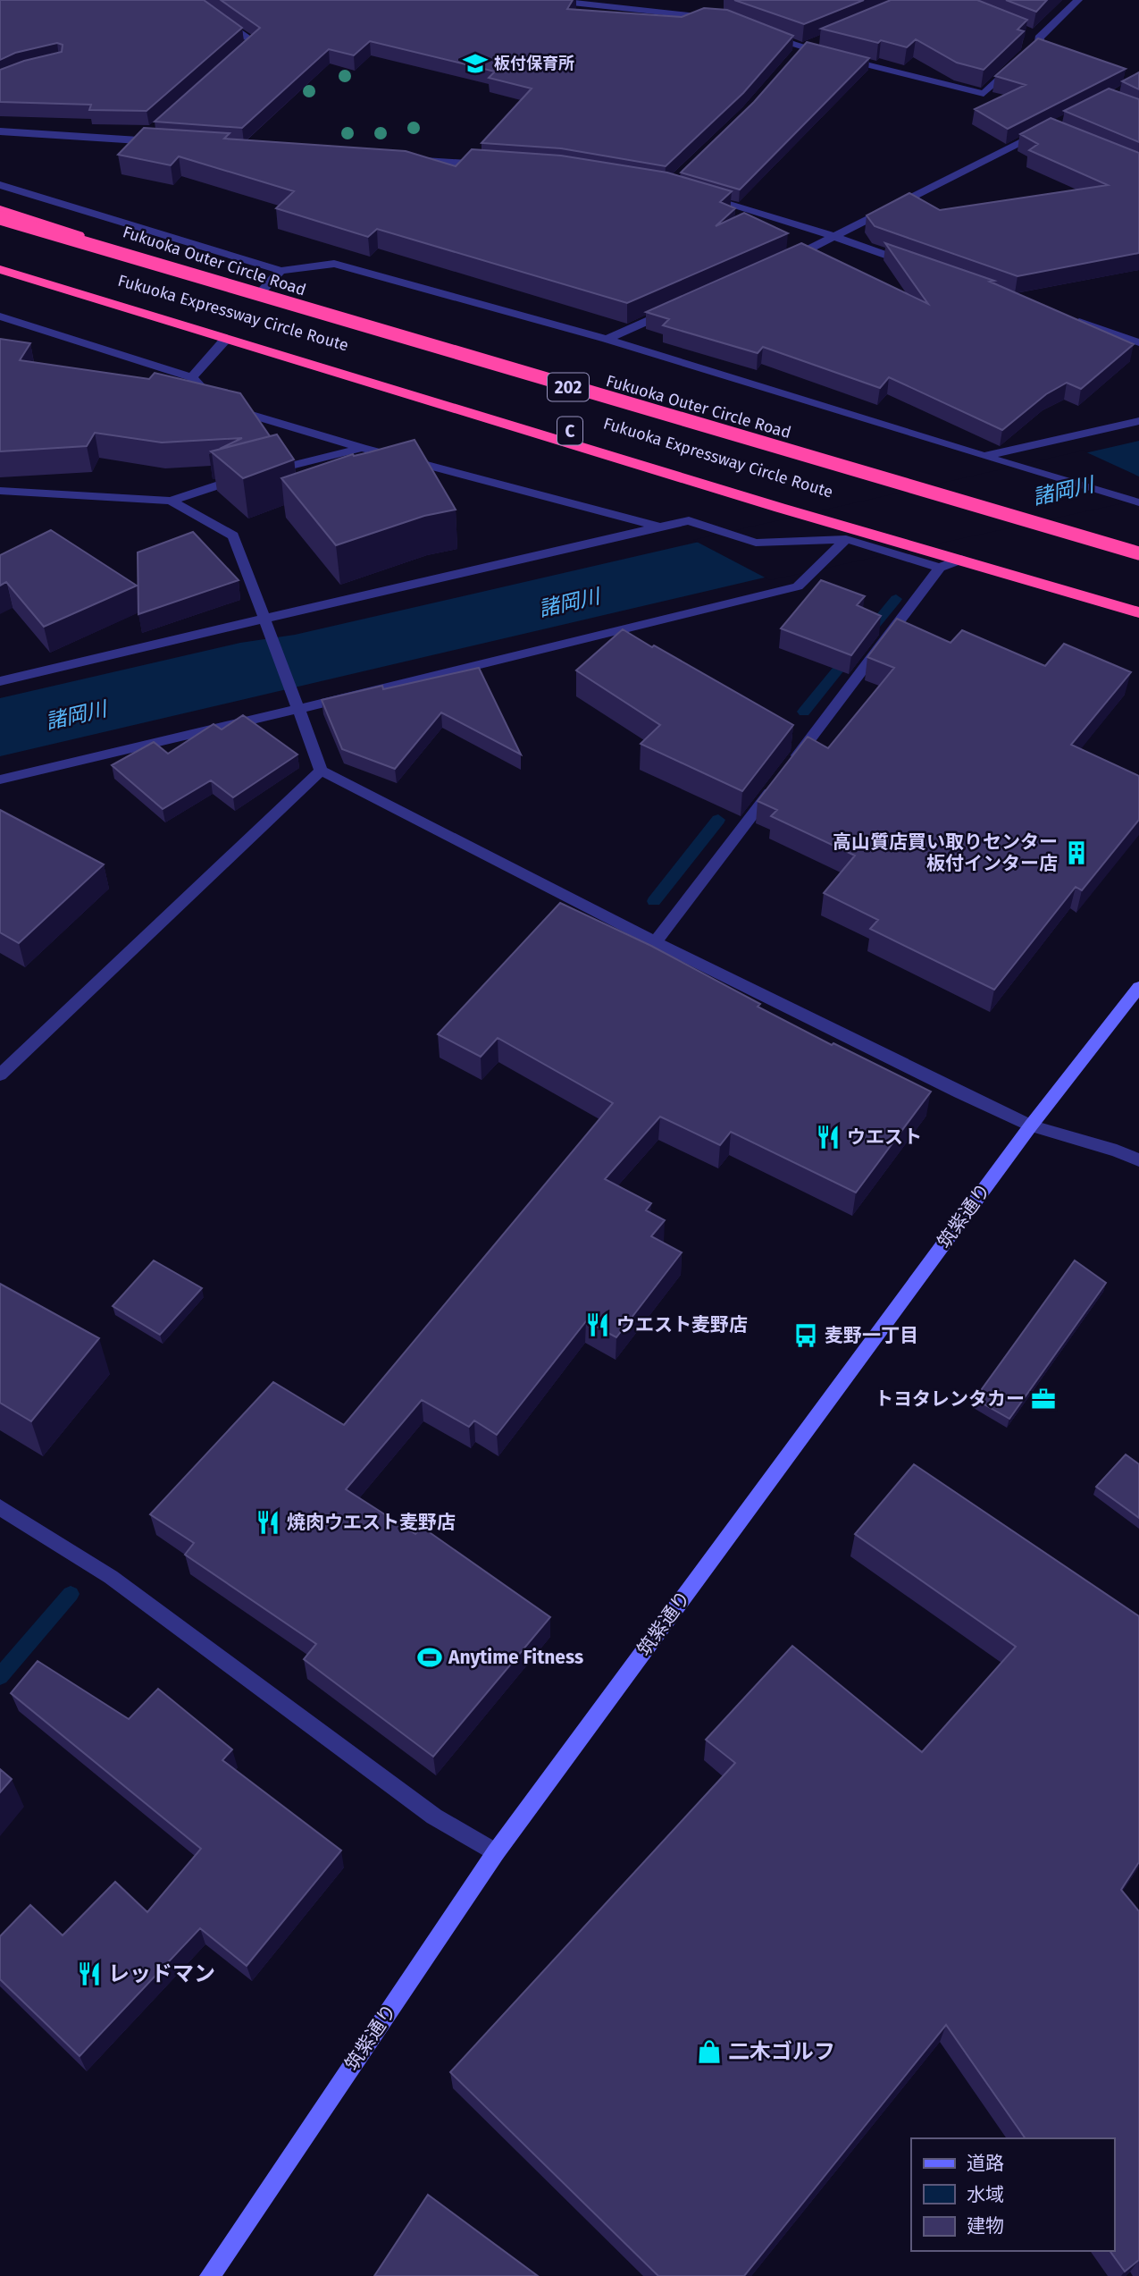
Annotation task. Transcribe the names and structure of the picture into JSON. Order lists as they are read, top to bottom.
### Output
{
  "streets": {
    "highway": [
      "Fukuoka Outer Circle Road",
      "Fukuoka Expressway Circle Route",
      "202",
      "C"
    ],
    "street": ["筑紫通り"]
  },
  "crossings": [
    ["Fukuoka Outer Circle Road", "Fukuoka Expressway Circle Route"]
  ],
  "water": ["諸岡川"],
  "places": {
    "school or university": ["板付保育所"],
    "building": ["高山質店買い取りセンター 板付インター店"],
    "restaurant": [
      "ウエスト",
      "ウエスト麦野店",
      "焼肉ウエスト麦野店",
      "レッドマン"
    ],
    "bus stop": ["麦野一丁目"],
    "office": ["トヨタレンタカー"],
    "sports": ["Anytime Fitness"],
    "shop": ["二木ゴルフ"]
  },
  "legend": ["道路", "水域", "建物"]
}
